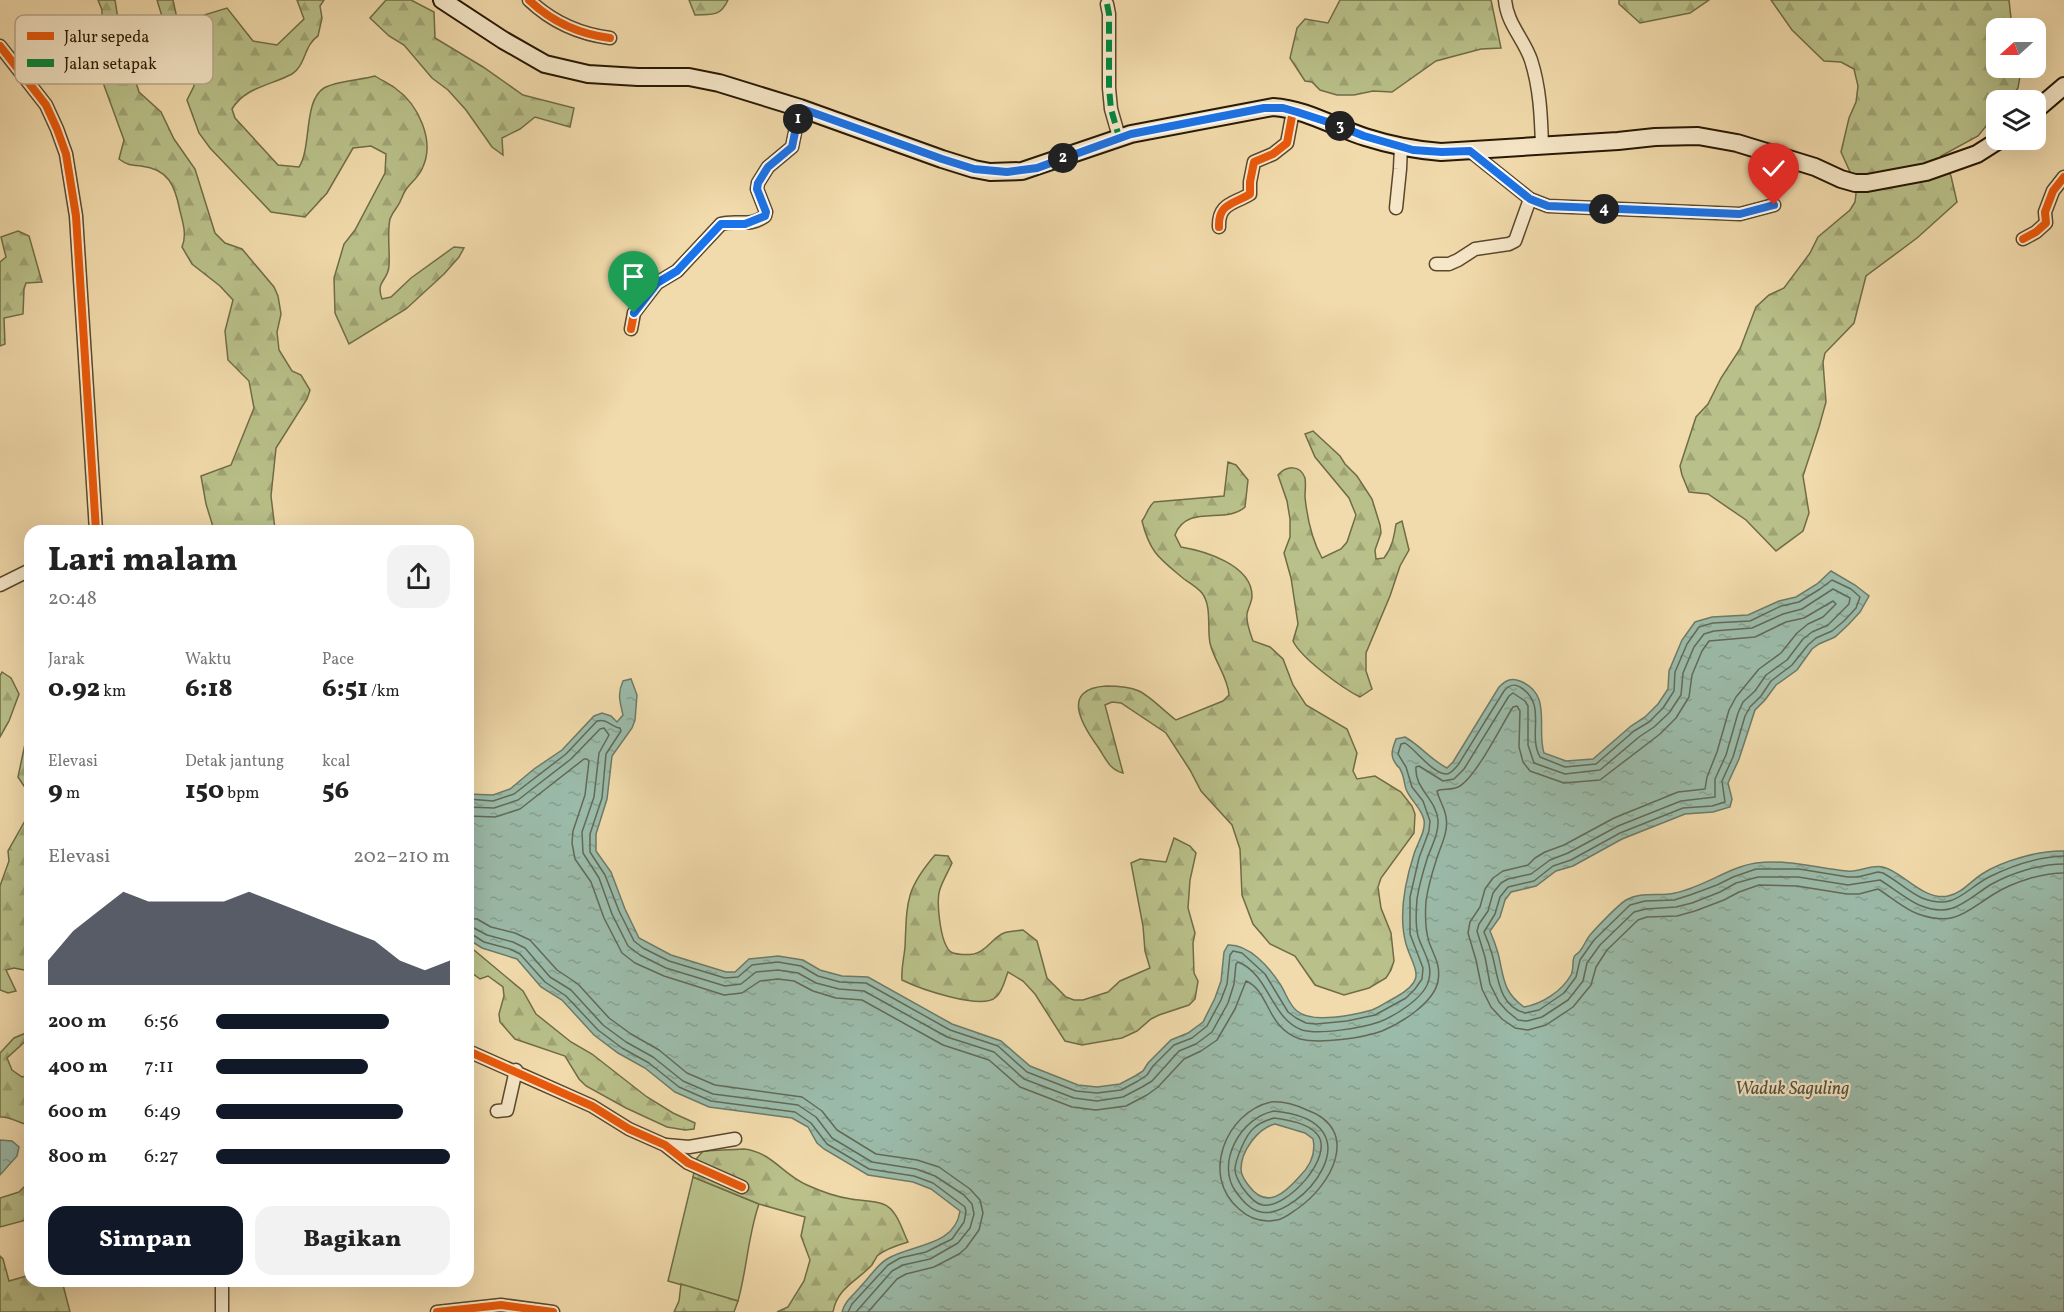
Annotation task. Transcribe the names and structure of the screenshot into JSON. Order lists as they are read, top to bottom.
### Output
{
  "water": ["Waduk Saguling"],
  "legend": ["Jalur sepeda", "Jalan setapak"],
  "north": "left",
  "page": {
    "pins": [
      "1",
      "3",
      "2",
      "4"
    ],
    "heading": ["Lari malam", "20:48"],
    "stats": [
      ["Jarak", "0.92 km"],
      ["Waktu", "6:18"],
      ["Pace", "6:51 /km"],
      ["Elevasi", "9 m"],
      ["Detak jantung", "150 bpm"],
      ["kcal", "56"]
    ],
    "chart": ["Elevasi", "202–210 m"],
    "list": [
      {
        "name": "200 m",
        "note": "6:56"
      },
      {
        "name": "400 m",
        "note": "7:11"
      },
      {
        "name": "600 m",
        "note": "6:49"
      },
      {
        "name": "800 m",
        "note": "6:27"
      }
    ],
    "buttons": ["Simpan", "Bagikan"]
  }
}
